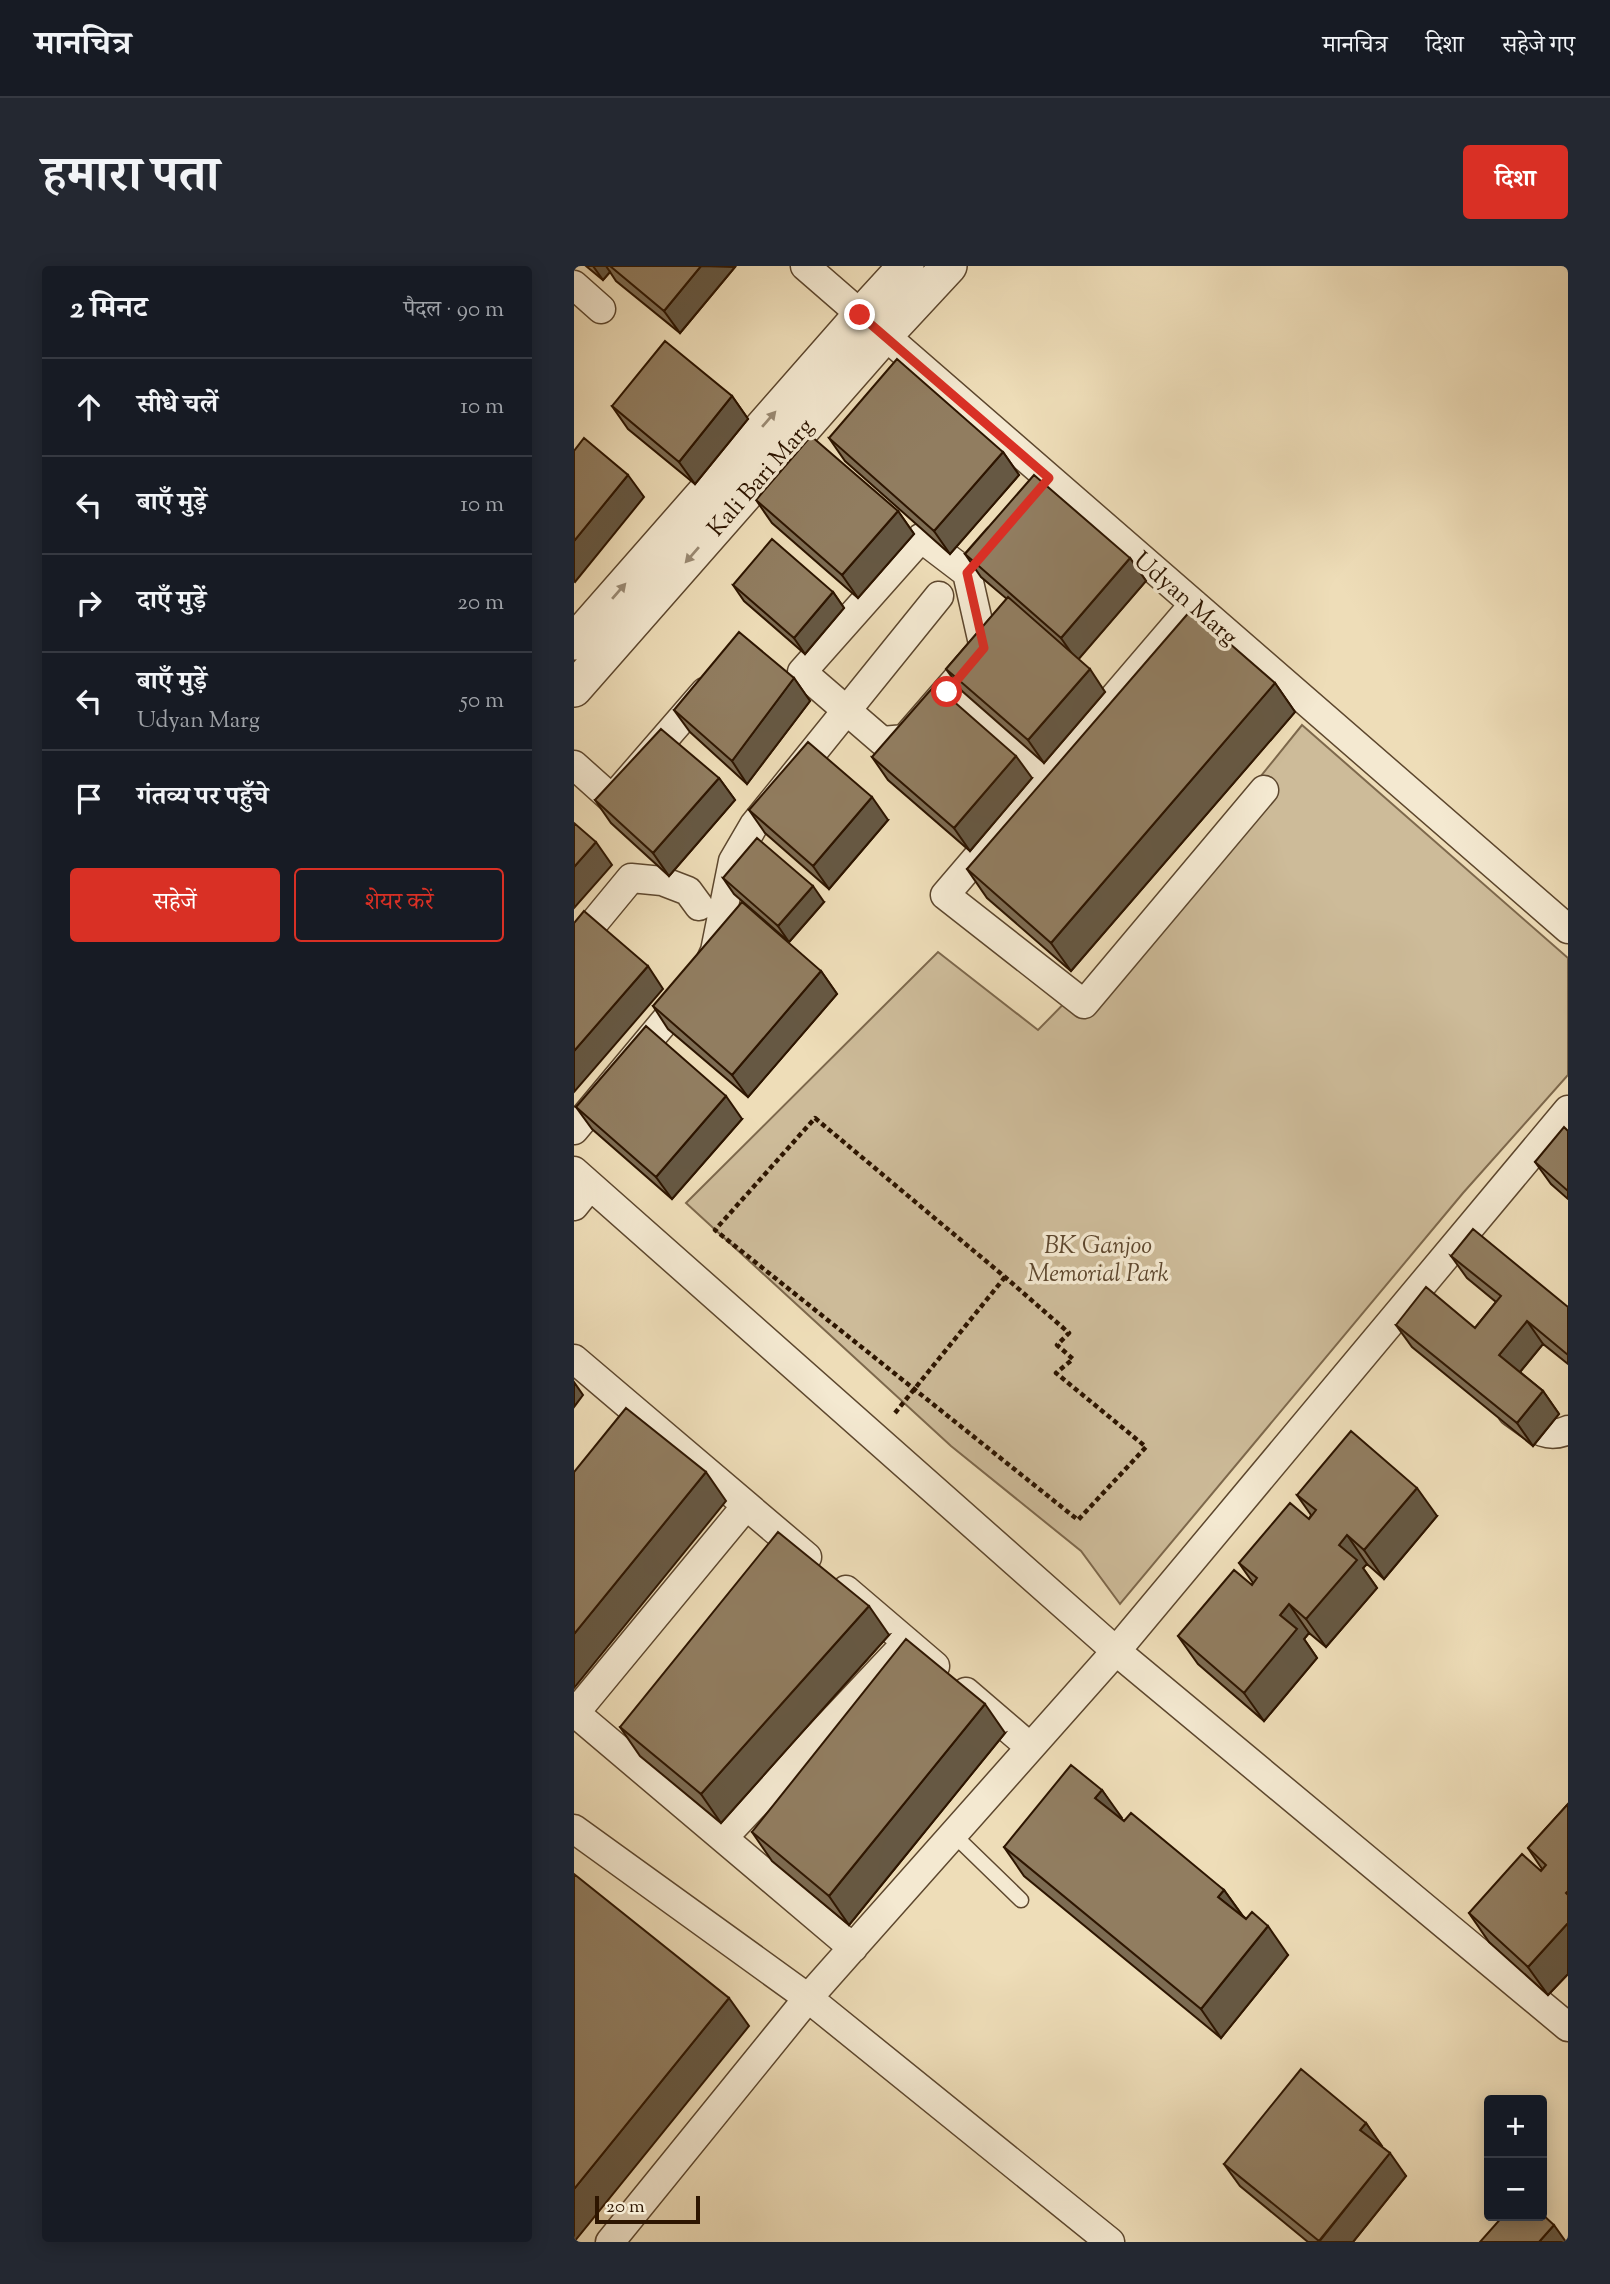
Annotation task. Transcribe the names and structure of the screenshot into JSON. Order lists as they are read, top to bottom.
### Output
{
  "streets": {
    "street": ["Kali Bari Marg", "Udyan Marg"]
  },
  "crossings": [
    ["Kali Bari Marg", "Udyan Marg"]
  ],
  "parks": ["BK Ganjoo Memorial Park"],
  "scale_bar": "20 m",
  "page": {
    "header": "मानचित्र",
    "nav": ["मानचित्र", "दिशा", "सहेजे गए"],
    "title": "हमारा पता",
    "buttons": [
      "दिशा",
      ["सहेजें", "शेयर करें"]
    ],
    "heading": ["2 मिनट", "पैदल · 90 m"],
    "list": [
      ["सीधे चलें", "10 m"],
      ["बाएँ मुड़ें", "10 m"],
      ["दाएँ मुड़ें", "20 m"],
      ["बाएँ मुड़ें", "Udyan Marg", "50 m"],
      "गंतव्य पर पहुँचे"
    ],
    "map_buttons": ["+", "−"],
    "scale": "20 m"
  }
}
